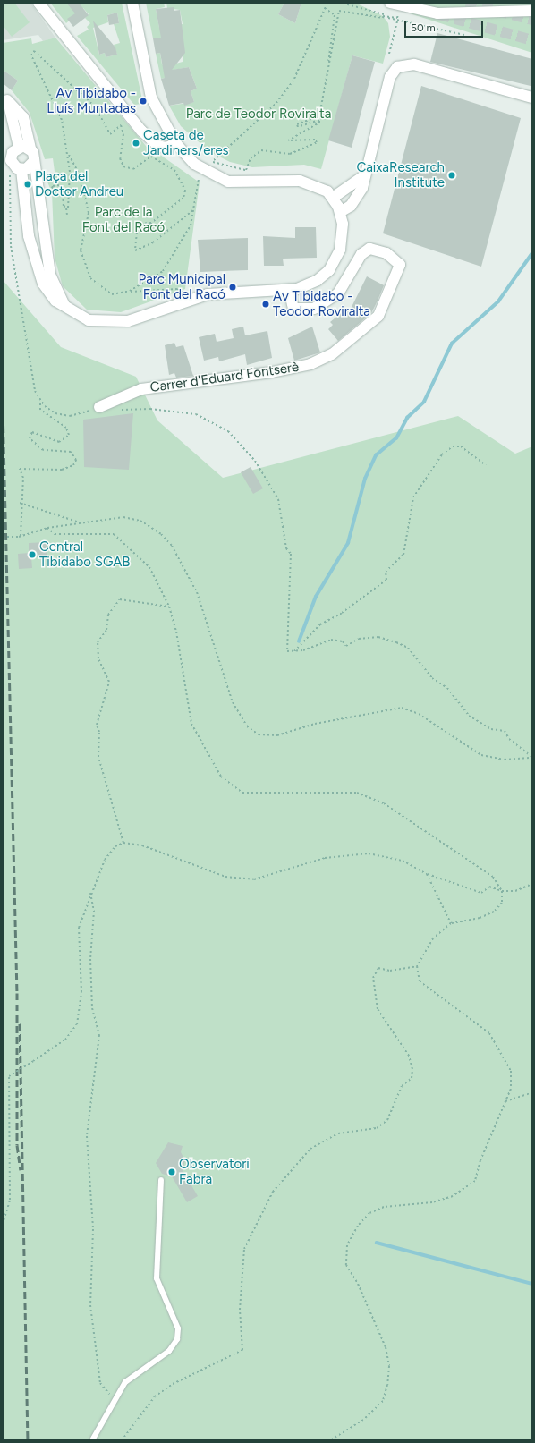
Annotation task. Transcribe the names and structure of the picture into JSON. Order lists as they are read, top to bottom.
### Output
{
  "streets": {
    "street": ["Carrer d'Eduard Fontserè"]
  },
  "parks": ["Parc de Teodor Roviralta", "Parc de la Font del Racó"],
  "places": [
    "Av Tibidabo - Lluís Muntadas",
    "Caseta de Jardiners/eres",
    "CaixaResearch Institute",
    "Plaça del Doctor Andreu",
    "Parc Municipal Font del Racó",
    "Av Tibidabo - Teodor Roviralta",
    "Central Tibidabo SGAB",
    "Observatori Fabra"
  ],
  "scale_bar": "50 m"
}
